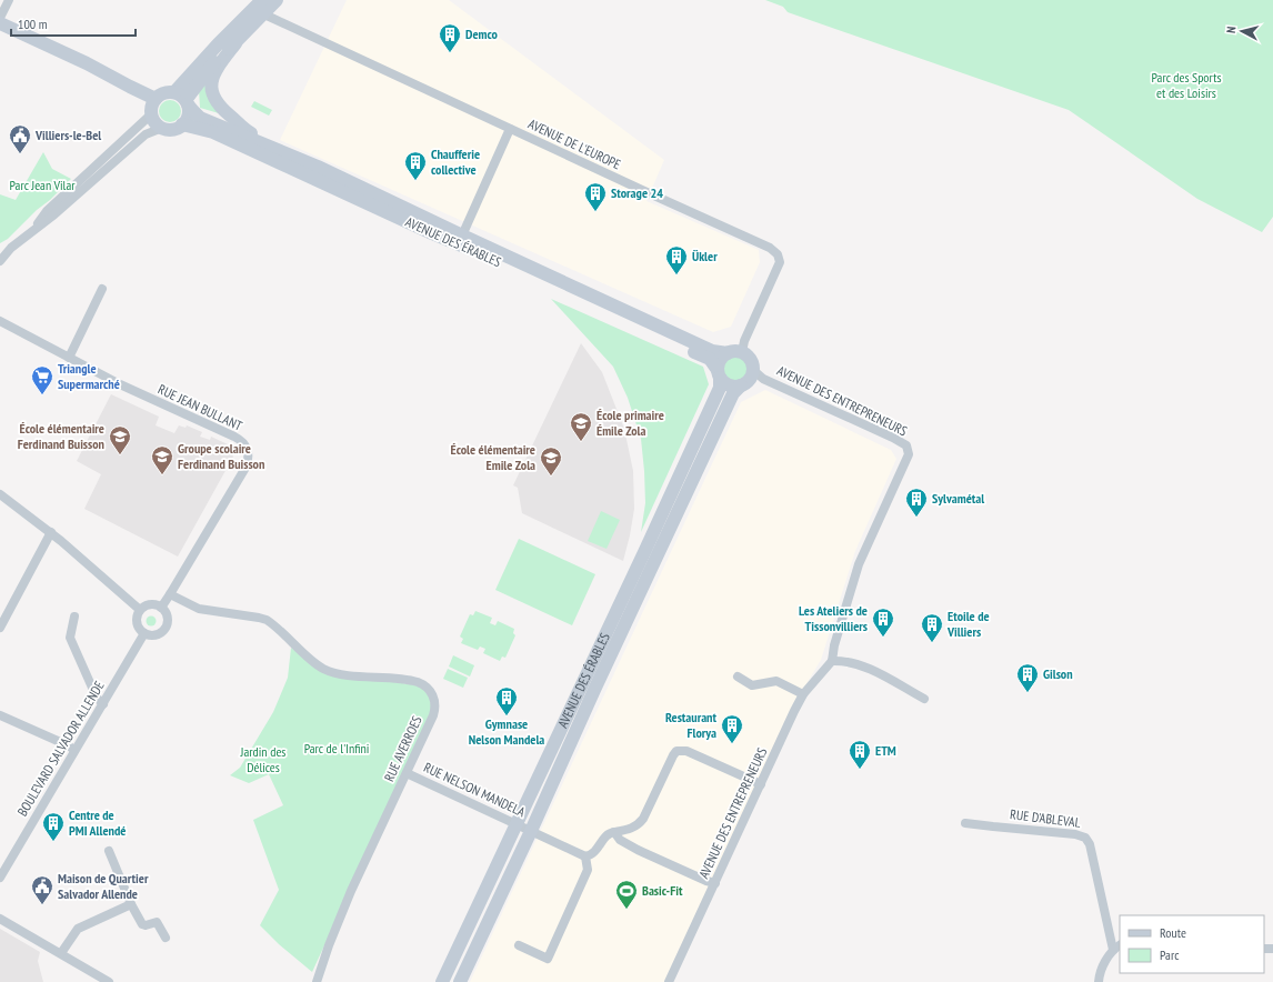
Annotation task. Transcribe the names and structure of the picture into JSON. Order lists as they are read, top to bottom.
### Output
{
  "streets": {
    "main road": ["AVENUE DES ÉRABLES"],
    "street": [
      "AVENUE DE L'EUROPE",
      "AVENUE DES ENTREPRENEURS",
      "RUE JEAN BULLANT",
      "BOULEVARD SALVADOR ALLENDE",
      "RUE AVERROES",
      "RUE NELSON MANDELA",
      "RUE D'ABLEVAL"
    ]
  },
  "crossings": [
    ["AVENUE DE L'EUROPE", "AVENUE DES ÉRABLES"],
    ["AVENUE DE L'EUROPE", "AVENUE DES ENTREPRENEURS"],
    ["AVENUE DES ÉRABLES", "AVENUE DES ENTREPRENEURS"],
    ["AVENUE DES ÉRABLES", "RUE NELSON MANDELA"],
    ["RUE JEAN BULLANT", "BOULEVARD SALVADOR ALLENDE"],
    ["RUE JEAN BULLANT", "RUE AVERROES"],
    ["RUE AVERROES", "RUE NELSON MANDELA"]
  ],
  "parks": [
    "Parc des Sports et des Loisirs",
    "Parc Jean Vilar",
    "Parc de l'Infini",
    "Jardin des Délices"
  ],
  "places": {
    "building": [
      "Demco",
      "Chaufferie collective",
      "Storage 24",
      "Ükler",
      "Sylvamétal",
      "Les Ateliers de Tissonvilliers",
      "Etoile de Villiers",
      "Gilson",
      "Gymnase Nelson Mandela",
      "Restaurant Florya",
      "ETM",
      "Centre de PMI Allendé"
    ],
    "public building": ["Villiers-le-Bel", "Maison de Quartier Salvador Allende"],
    "supermarket": ["Triangle Supermarché"],
    "school or university": [
      "École primaire Émile Zola",
      "École élémentaire Ferdinand Buisson",
      "Groupe scolaire Ferdinand Buisson",
      "École élémentaire Emile Zola"
    ],
    "sports": ["Basic-Fit"]
  },
  "legend": ["Route", "Parc"],
  "scale_bar": "100 m",
  "north": "left"
}
